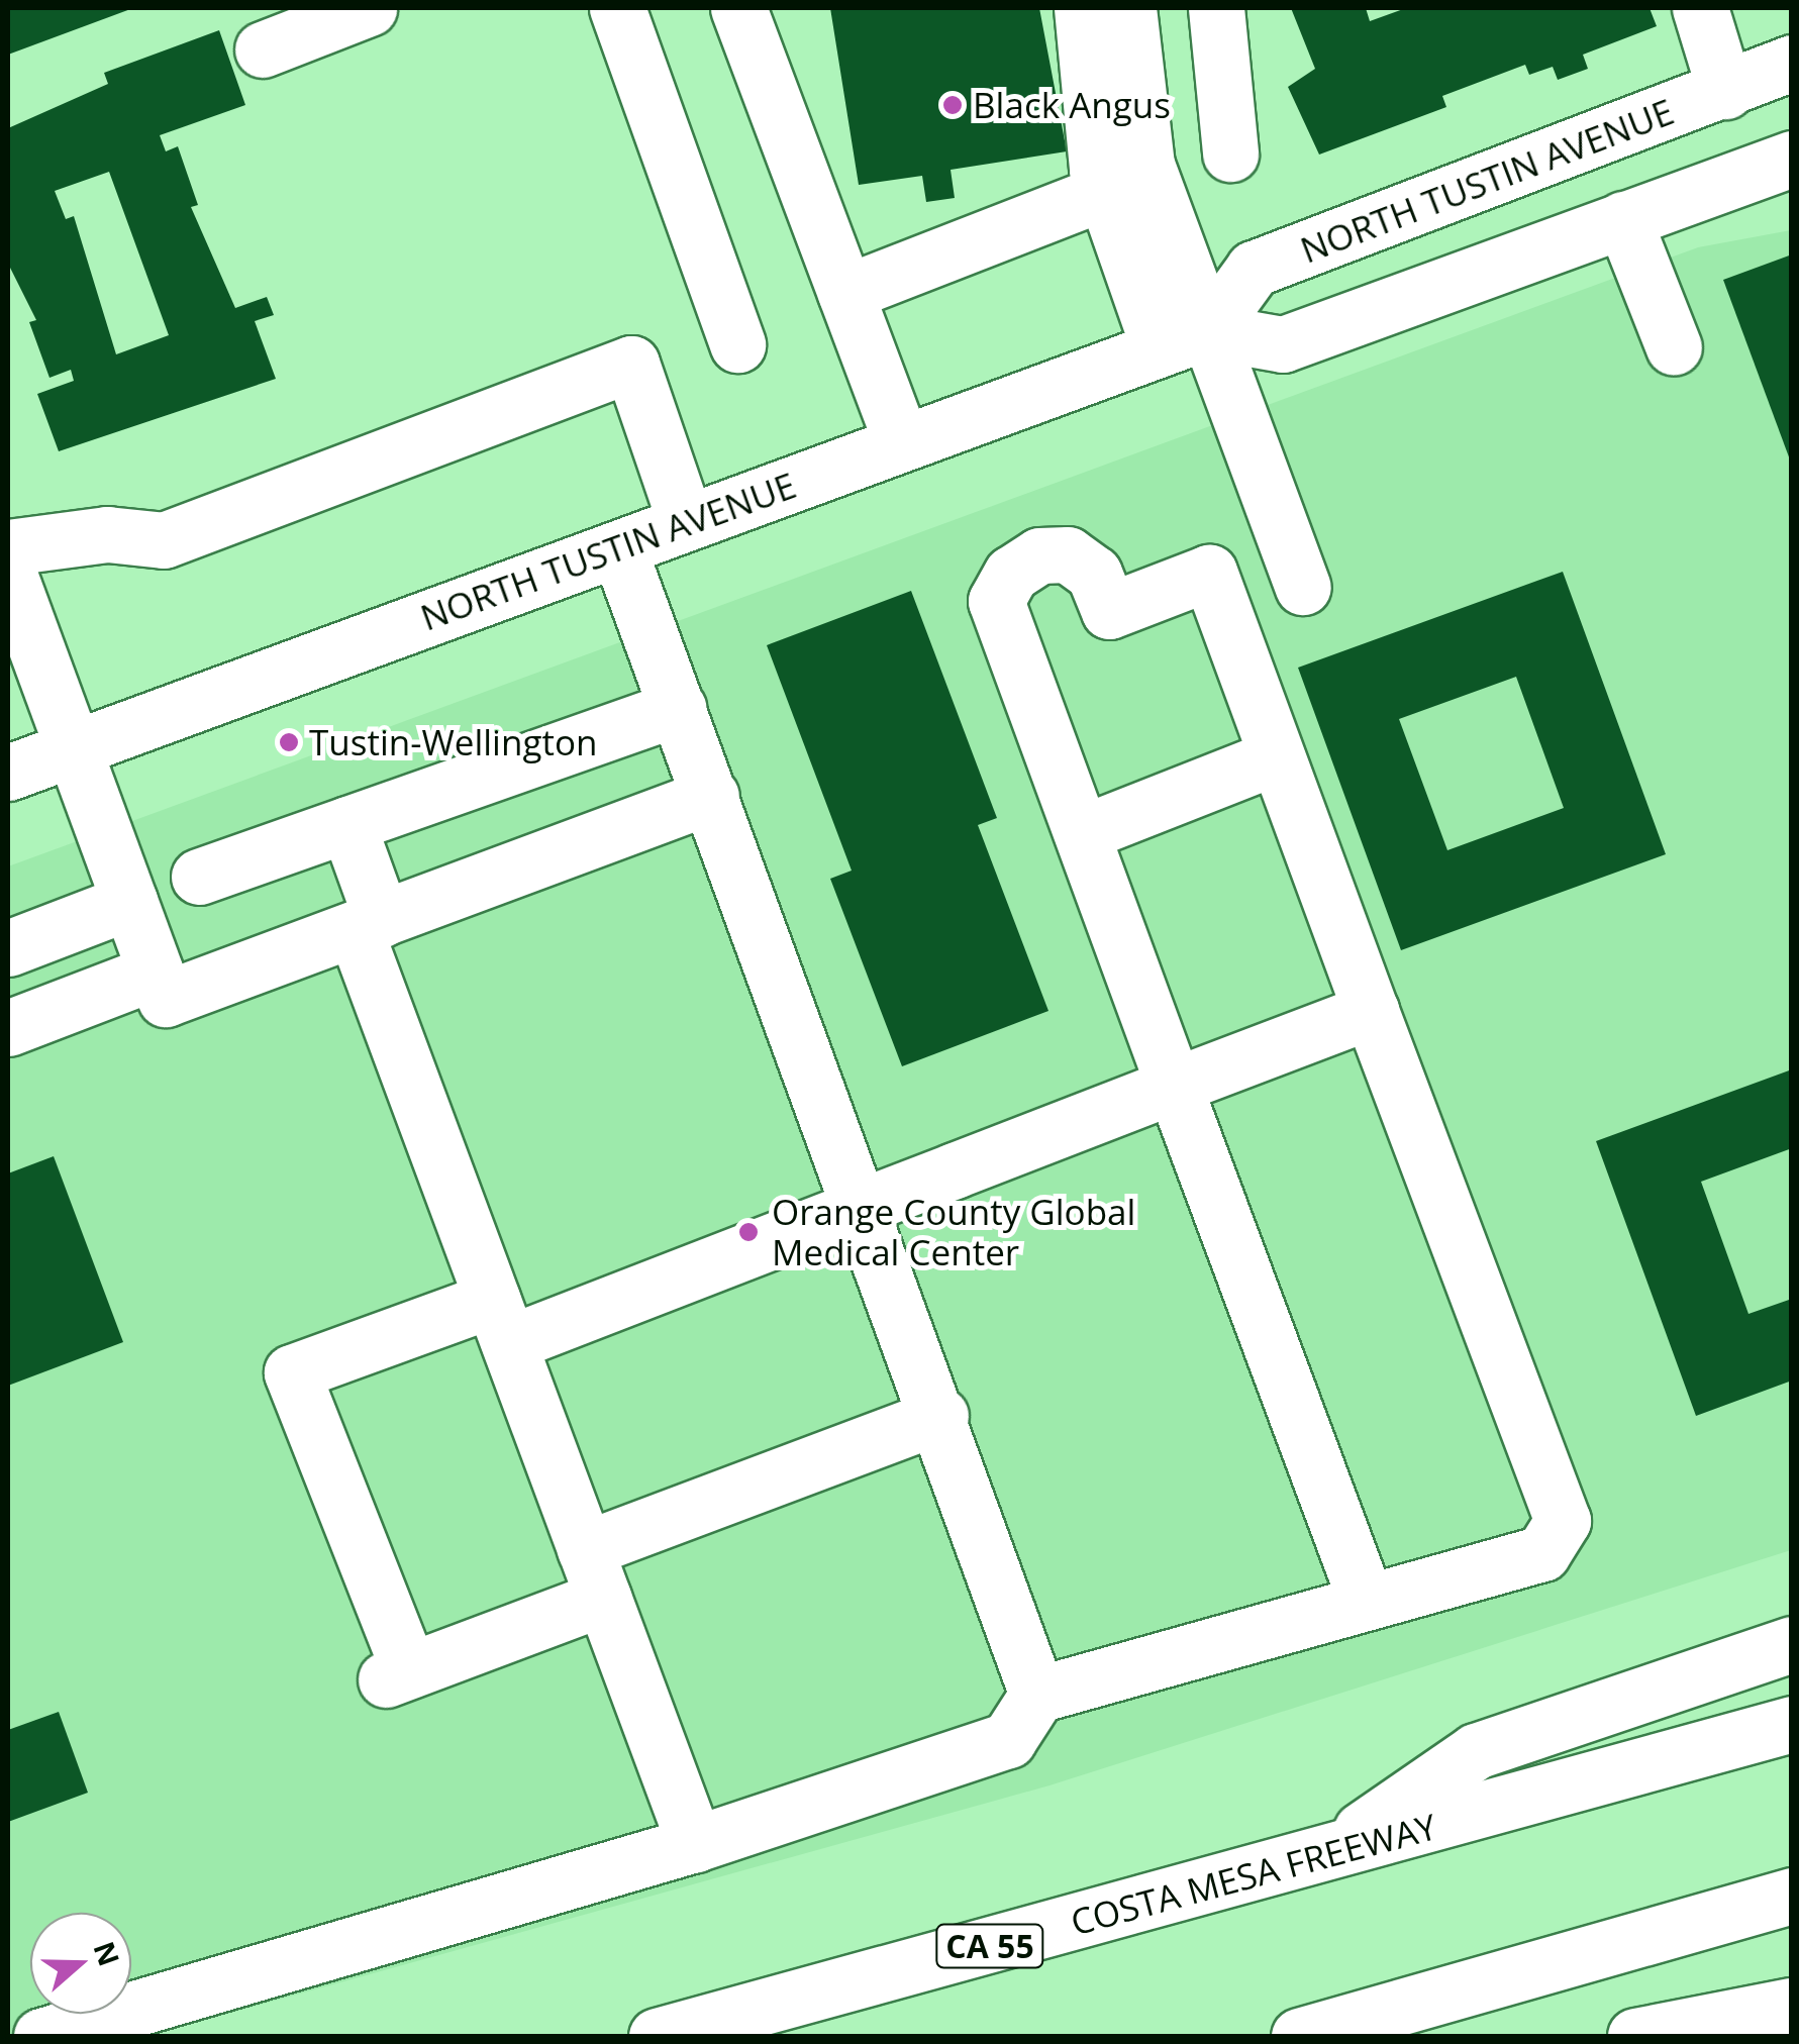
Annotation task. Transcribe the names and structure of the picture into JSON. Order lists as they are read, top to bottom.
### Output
{
  "streets": {
    "main road": ["NORTH TUSTIN AVENUE", "COSTA MESA FREEWAY", "CA 55"]
  },
  "places": ["Black Angus", "Tustin-Wellington", "Orange County Global Medical Center"],
  "north": "right"
}
